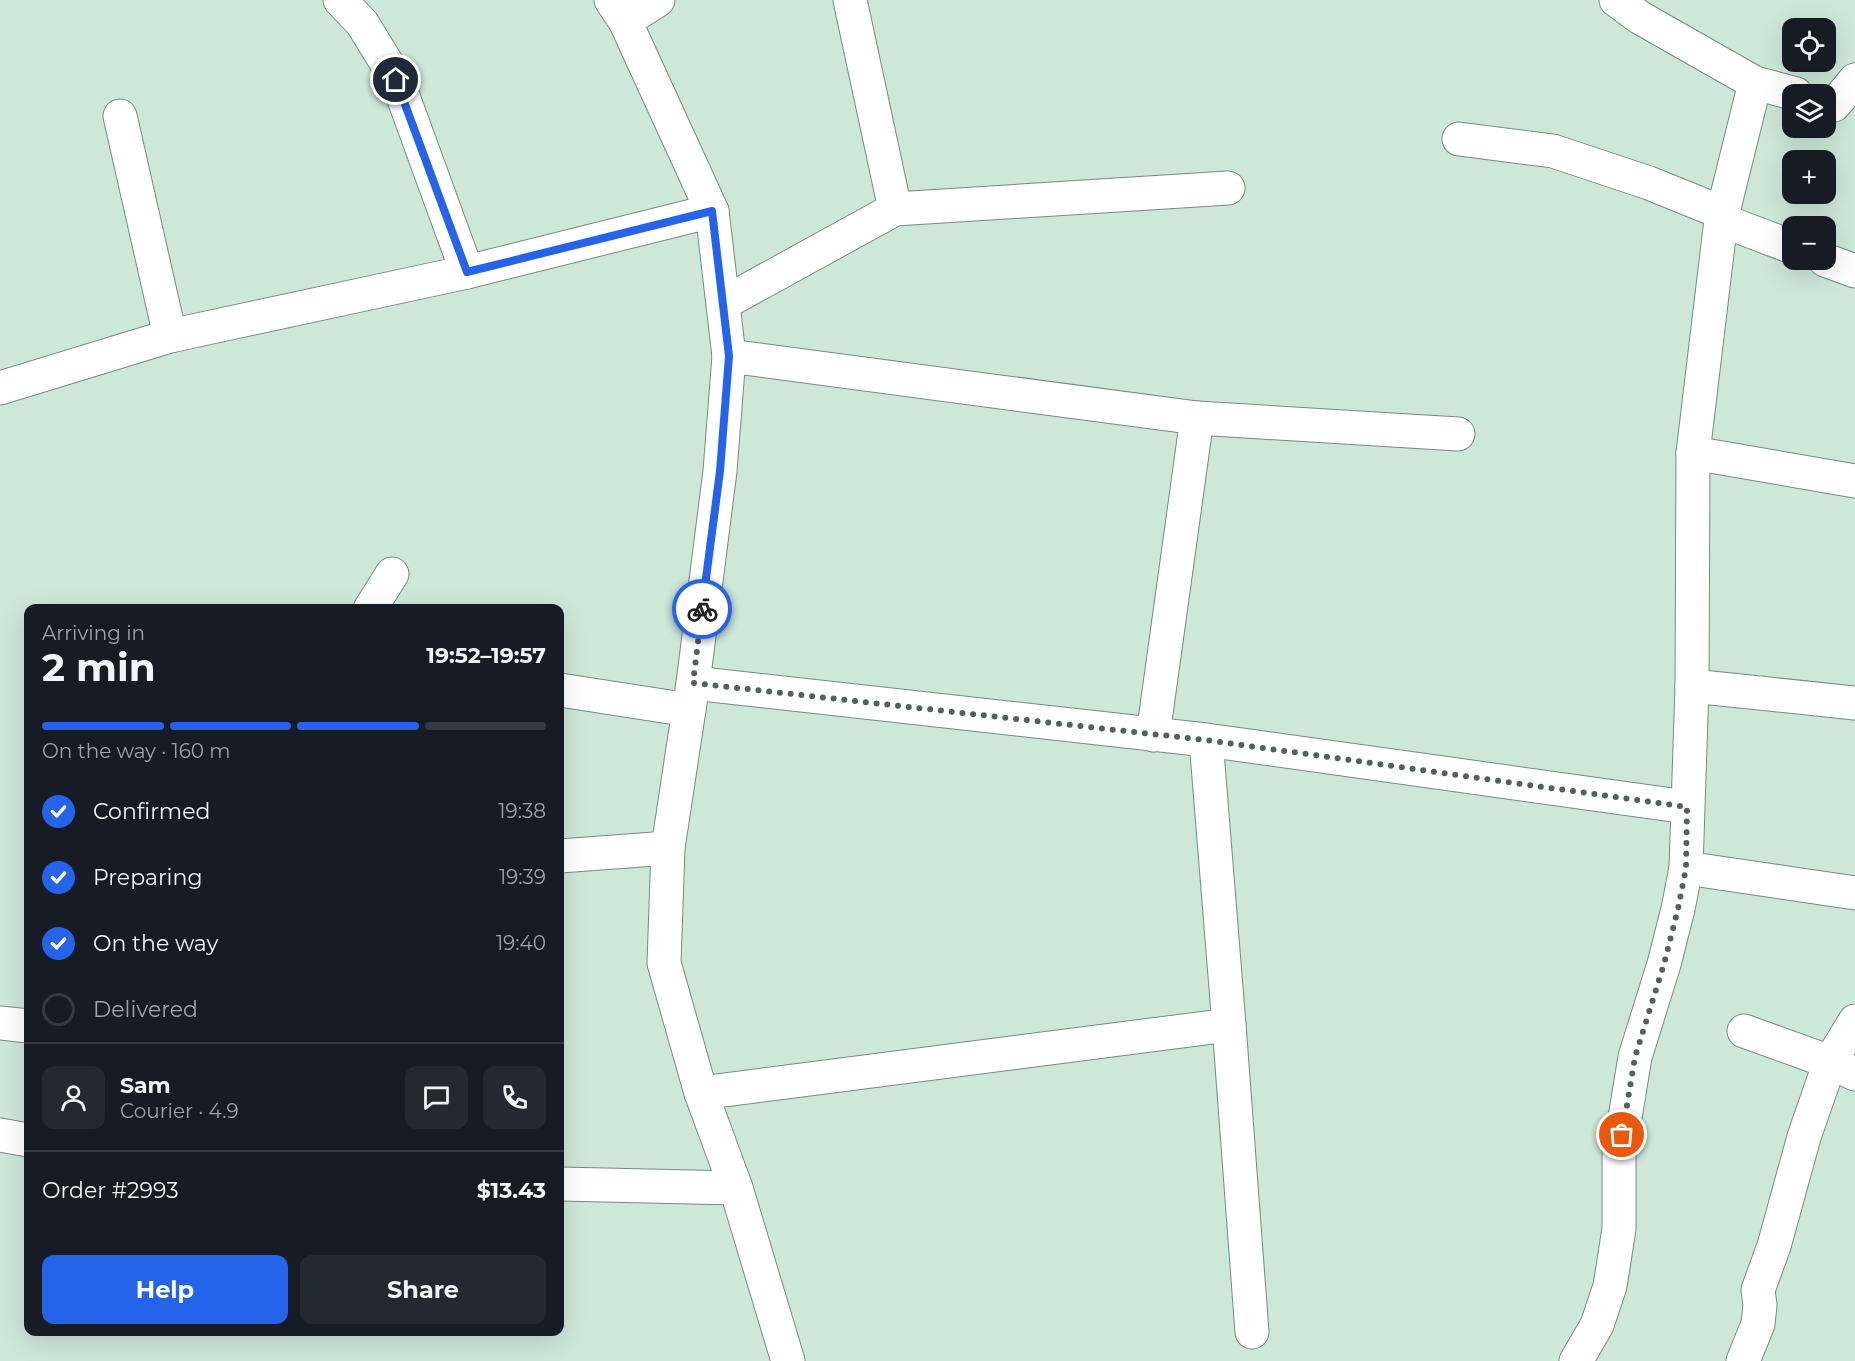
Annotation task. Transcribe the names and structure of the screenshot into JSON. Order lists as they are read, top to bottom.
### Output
{
  "page": {
    "map_buttons": ["+", "−"],
    "heading": ["2 min", "Arriving in", "19:52–19:57"],
    "panel": [
      "Sam",
      "Courier · 4.9",
      "Order #2993",
      "$13.43"
    ],
    "bar": "On the way · 160 m",
    "list": [
      ["Confirmed", "19:38"],
      ["Preparing", "19:39"],
      ["On the way", "19:40"],
      "Delivered"
    ],
    "buttons": ["Help", "Share"]
  }
}
